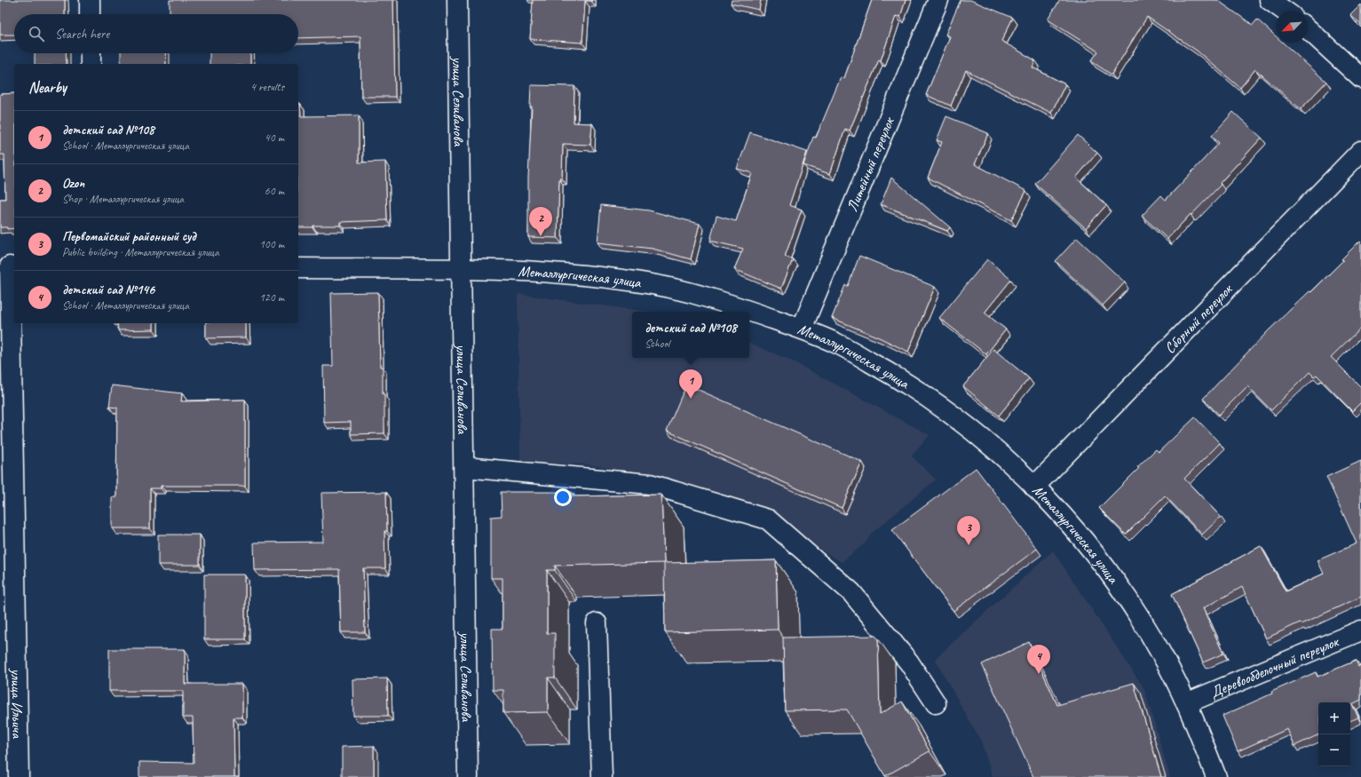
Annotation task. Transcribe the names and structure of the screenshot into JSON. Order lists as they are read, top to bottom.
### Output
{
  "streets": {
    "street": [
      "улица Селиванова",
      "Литейный переулок",
      "Металлургическая улица",
      "Сборный переулок",
      "Деревообделочный переулок",
      "улица Ильича"
    ]
  },
  "crossings": [
    ["улица Селиванова", "Металлургическая улица"],
    ["Литейный переулок", "Металлургическая улица"],
    ["Металлургическая улица", "Сборный переулок"],
    ["Металлургическая улица", "Деревообделочный переулок"]
  ],
  "north": "bottom left",
  "page": {
    "search": "Search here",
    "heading": ["Nearby", "4 results"],
    "list": [
      {
        "mark": "1",
        "name": "детский сад №108",
        "note": "School · Металлургическая улица",
        "value": "40 m"
      },
      {
        "mark": "2",
        "name": "Ozon",
        "note": "Shop · Металлургическая улица",
        "value": "60 m"
      },
      {
        "mark": "3",
        "name": "Первомайский районный суд",
        "note": "Public building · Металлургическая улица",
        "value": "100 m"
      },
      {
        "mark": "4",
        "name": "детский сад №146",
        "note": "School · Металлургическая улица",
        "value": "120 m"
      }
    ],
    "pins": [
      "2",
      "1",
      "3",
      "4"
    ],
    "popup": ["детский сад №108", "School"],
    "map_buttons": ["+", "−"]
  }
}
